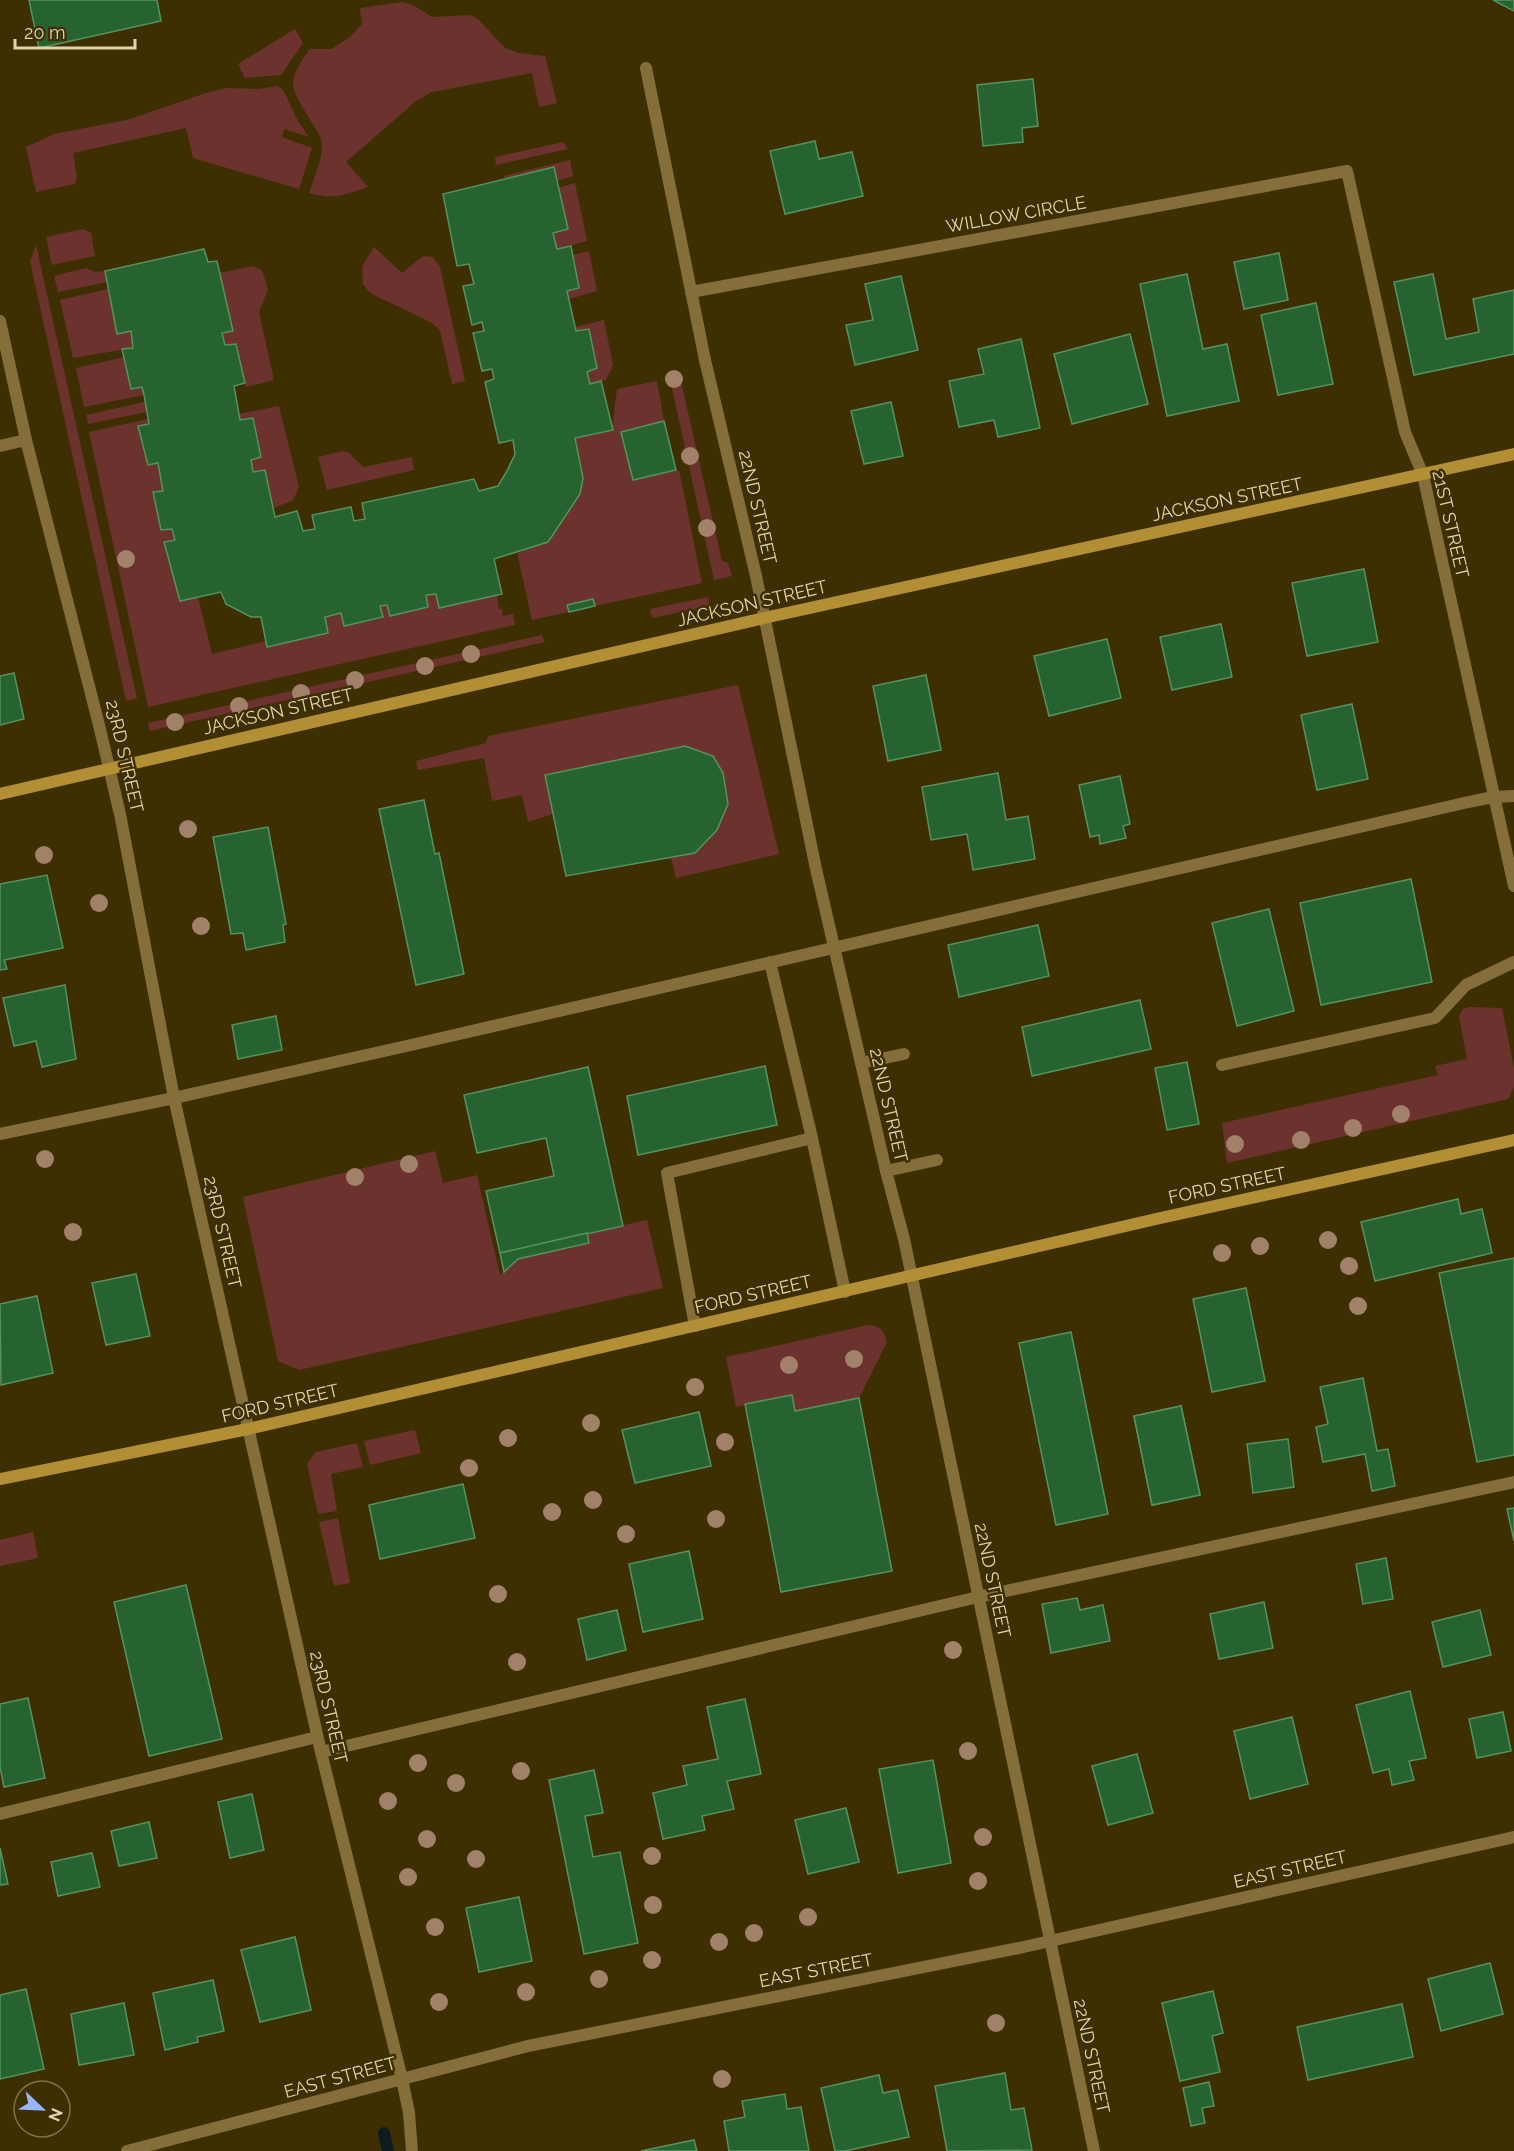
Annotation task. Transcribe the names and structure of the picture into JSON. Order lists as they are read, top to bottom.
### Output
{
  "streets": {
    "main road": ["JACKSON STREET", "FORD STREET"],
    "street": [
      "WILLOW CIRCLE",
      "22ND STREET",
      "21ST STREET",
      "23RD STREET",
      "EAST STREET"
    ]
  },
  "crossings": [
    ["WILLOW CIRCLE", "22ND STREET"],
    ["WILLOW CIRCLE", "21ST STREET"],
    ["JACKSON STREET", "22ND STREET"],
    ["JACKSON STREET", "21ST STREET"],
    ["JACKSON STREET", "23RD STREET"],
    ["22ND STREET", "FORD STREET"],
    ["22ND STREET", "EAST STREET"],
    ["23RD STREET", "FORD STREET"],
    ["23RD STREET", "EAST STREET"]
  ],
  "scale_bar": "20 m",
  "north": "bottom right"
}
